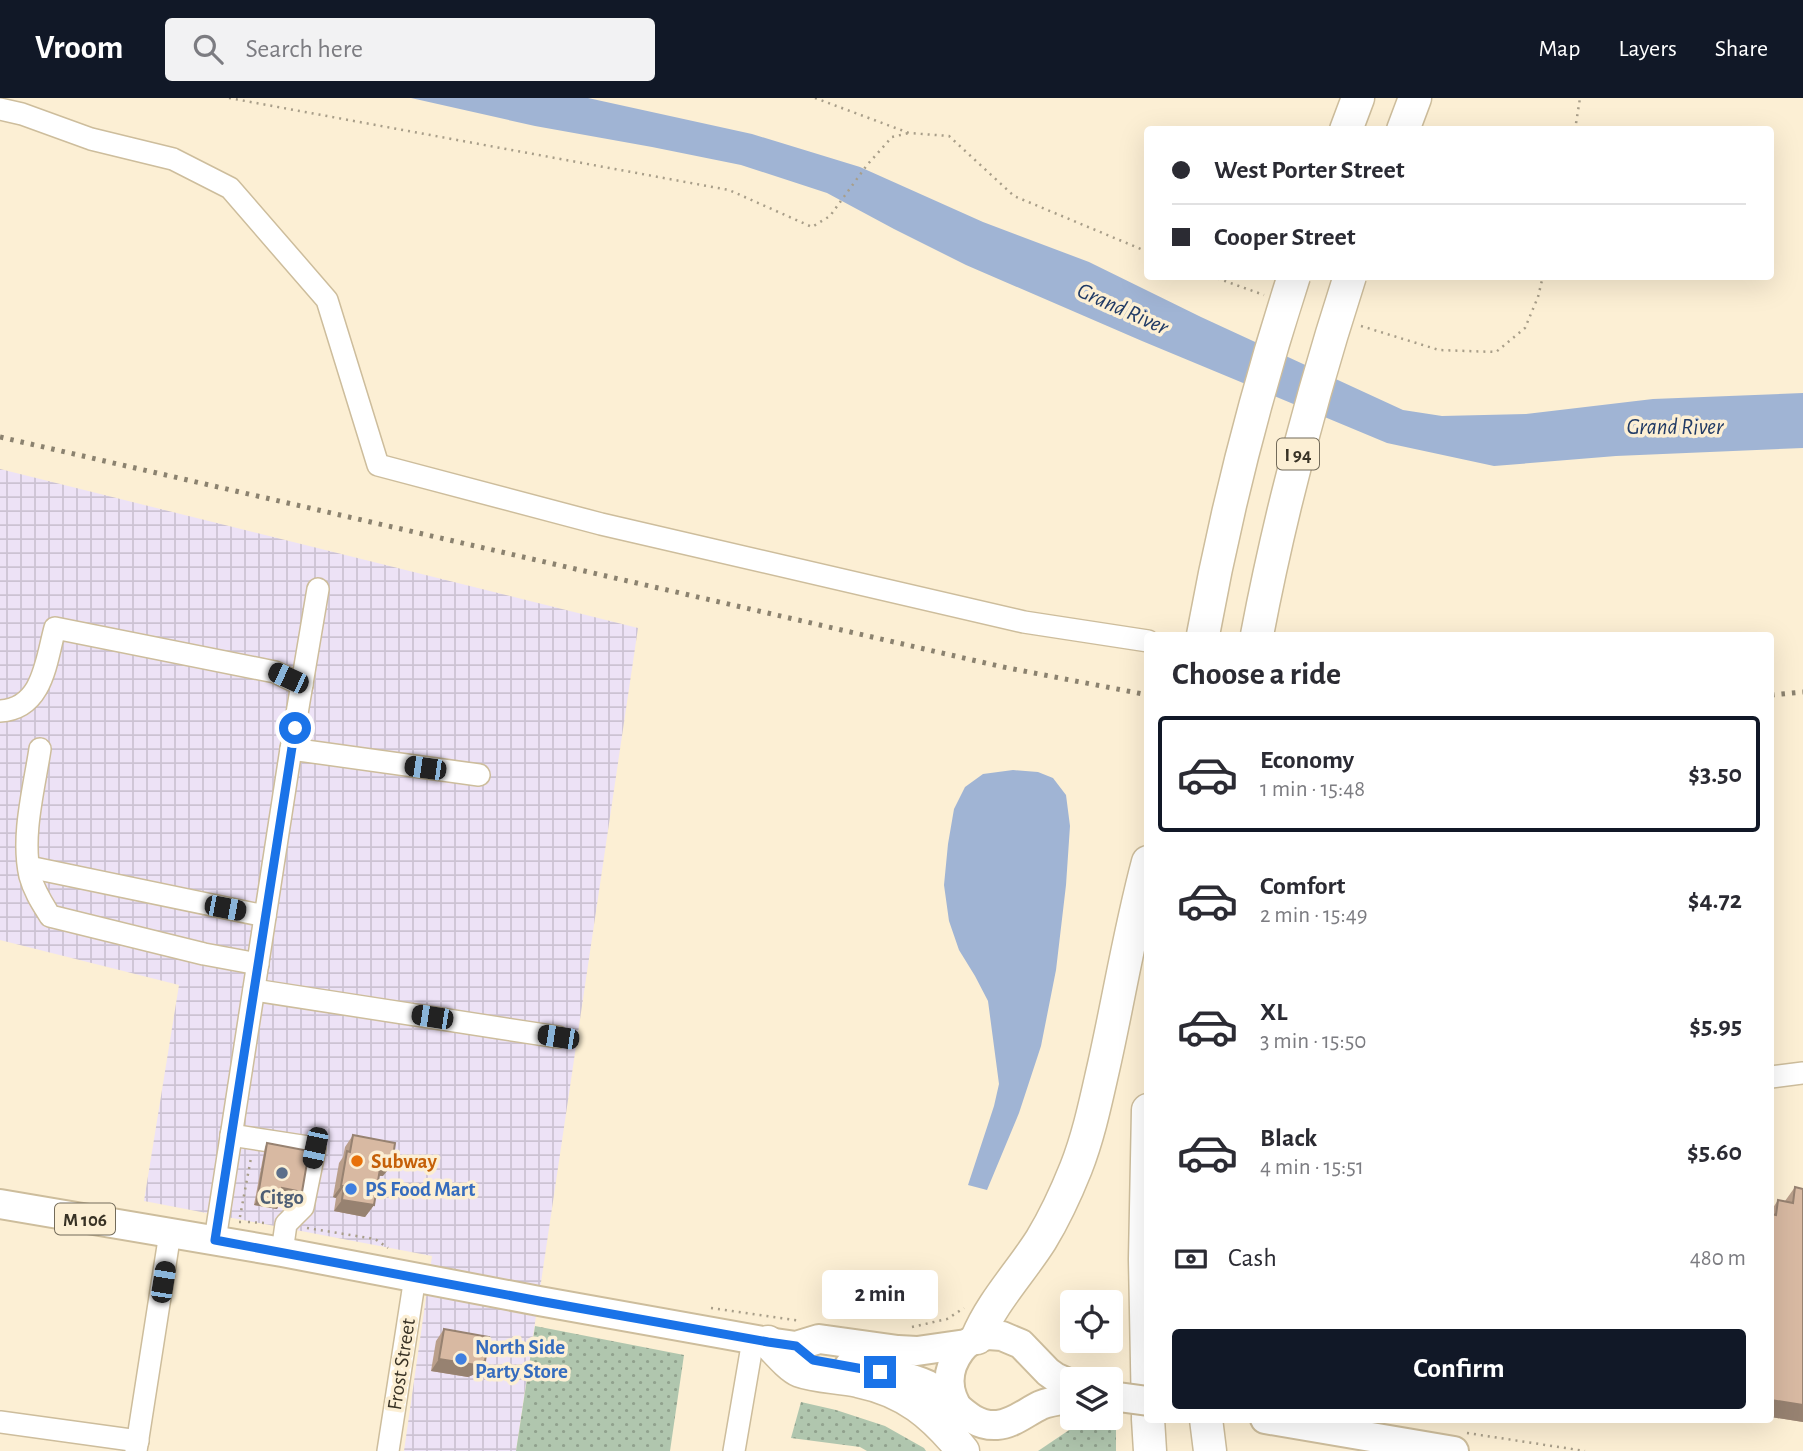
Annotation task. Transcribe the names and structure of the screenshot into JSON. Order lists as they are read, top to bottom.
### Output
{
  "streets": {
    "highway": ["I 94"],
    "main road": ["M 106"],
    "street": ["Frost Street"]
  },
  "crossings": [
    ["M 106", "Frost Street"]
  ],
  "water": ["Grand River"],
  "places": [
    "Subway",
    "Citgo",
    "PS Food Mart",
    "North Side Party Store"
  ],
  "page": {
    "header": "Vroom",
    "search": "Search here",
    "nav": ["Map", "Layers", "Share"],
    "banner": ["West Porter Street", "Cooper Street"],
    "heading": "Choose a ride",
    "list": [
      {
        "name": "Economy",
        "note": "1 min · 15:48",
        "value": "$3.50"
      },
      {
        "name": "Comfort",
        "note": "2 min · 15:49",
        "value": "$4.72"
      },
      {
        "name": "XL",
        "note": "3 min · 15:50",
        "value": "$5.95"
      },
      {
        "name": "Black",
        "note": "4 min · 15:51",
        "value": "$5.60"
      }
    ],
    "pay": ["Cash", "480 m"],
    "bubble": "2 min",
    "buttons": "Confirm"
  }
}
